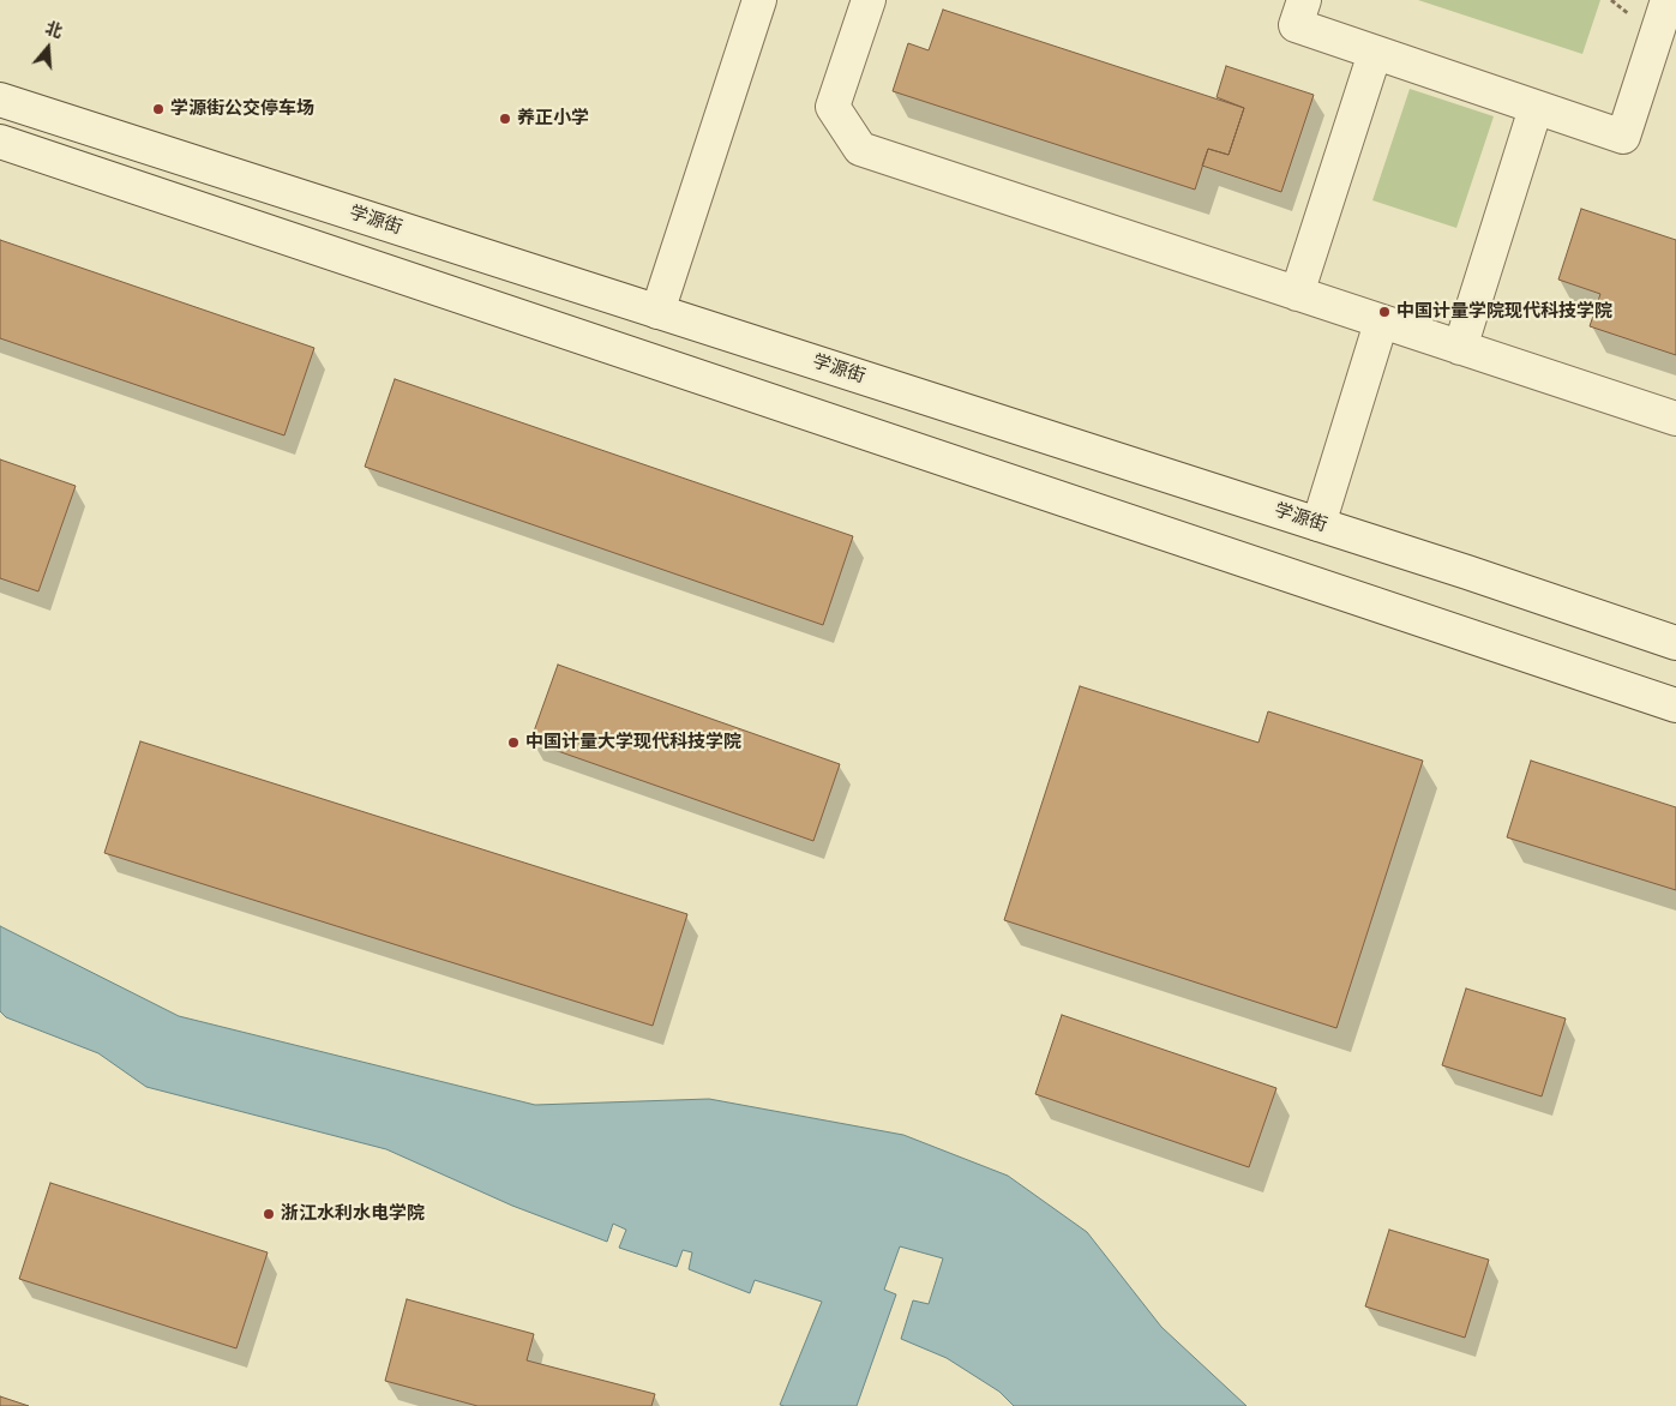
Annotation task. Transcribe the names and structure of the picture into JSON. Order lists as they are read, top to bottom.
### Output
{
  "streets": {
    "main road": ["学源街"]
  },
  "places": [
    "学源街公交停车场",
    "养正小学",
    "中国计量学院现代科技学院",
    "中国计量大学现代科技学院",
    "浙江水利水电学院"
  ],
  "north": "top"
}
